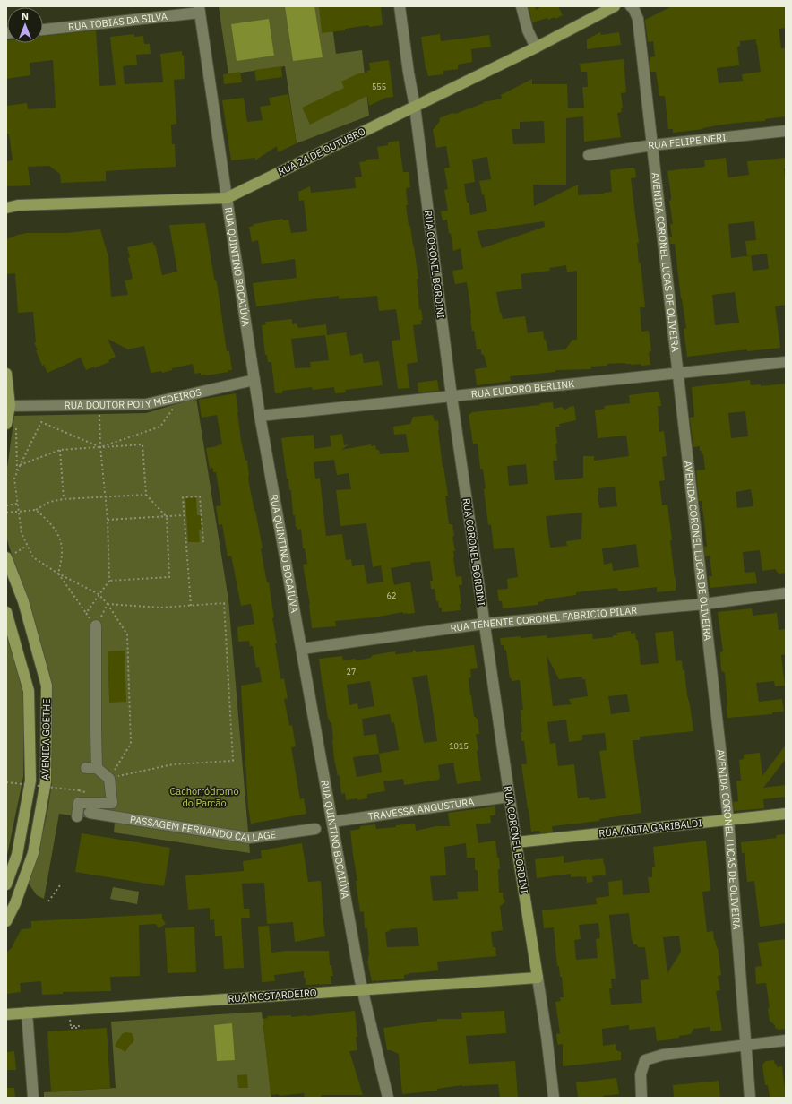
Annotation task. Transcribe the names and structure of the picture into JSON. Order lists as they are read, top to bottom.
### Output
{
  "streets": {
    "main road": [
      "RUA 24 DE OUTUBRO",
      "RUA CORONEL BORDINI",
      "AVENIDA GOETHE",
      "RUA ANITA GARIBALDI",
      "RUA MOSTARDEIRO"
    ],
    "street": [
      "RUA TOBIAS DA SILVA",
      "RUA FELIPE NERI",
      "AVENIDA CORONEL LUCAS DE OLIVEIRA",
      "RUA QUINTINO BOCAIÚVA",
      "RUA EUDORO BERLINK",
      "RUA DOUTOR POTY MEDEIROS",
      "RUA TENENTE CORONEL FABRICIO PILAR",
      "TRAVESSA ANGUSTURA",
      "PASSAGEM FERNANDO CALLAGE"
    ]
  },
  "crossings": [
    ["RUA TOBIAS DA SILVA", "RUA QUINTINO BOCAIÚVA"],
    ["RUA FELIPE NERI", "AVENIDA CORONEL LUCAS DE OLIVEIRA"],
    ["RUA 24 DE OUTUBRO", "RUA CORONEL BORDINI"],
    ["RUA 24 DE OUTUBRO", "RUA QUINTINO BOCAIÚVA"],
    ["AVENIDA CORONEL LUCAS DE OLIVEIRA", "RUA EUDORO BERLINK"],
    ["AVENIDA CORONEL LUCAS DE OLIVEIRA", "RUA TENENTE CORONEL FABRICIO PILAR"],
    ["AVENIDA CORONEL LUCAS DE OLIVEIRA", "RUA ANITA GARIBALDI"],
    ["RUA CORONEL BORDINI", "RUA EUDORO BERLINK"],
    ["RUA CORONEL BORDINI", "RUA TENENTE CORONEL FABRICIO PILAR"],
    ["RUA CORONEL BORDINI", "TRAVESSA ANGUSTURA"],
    ["RUA CORONEL BORDINI", "RUA ANITA GARIBALDI"],
    ["RUA CORONEL BORDINI", "RUA MOSTARDEIRO"],
    ["RUA QUINTINO BOCAIÚVA", "RUA EUDORO BERLINK"],
    ["RUA QUINTINO BOCAIÚVA", "RUA DOUTOR POTY MEDEIROS"],
    ["RUA QUINTINO BOCAIÚVA", "RUA TENENTE CORONEL FABRICIO PILAR"],
    ["RUA QUINTINO BOCAIÚVA", "TRAVESSA ANGUSTURA"],
    ["RUA QUINTINO BOCAIÚVA", "RUA MOSTARDEIRO"]
  ],
  "parks": ["Cachorródromo do Parcão"],
  "house_numbers": [
    "555",
    "62",
    "27",
    "1015"
  ],
  "north": "top"
}
